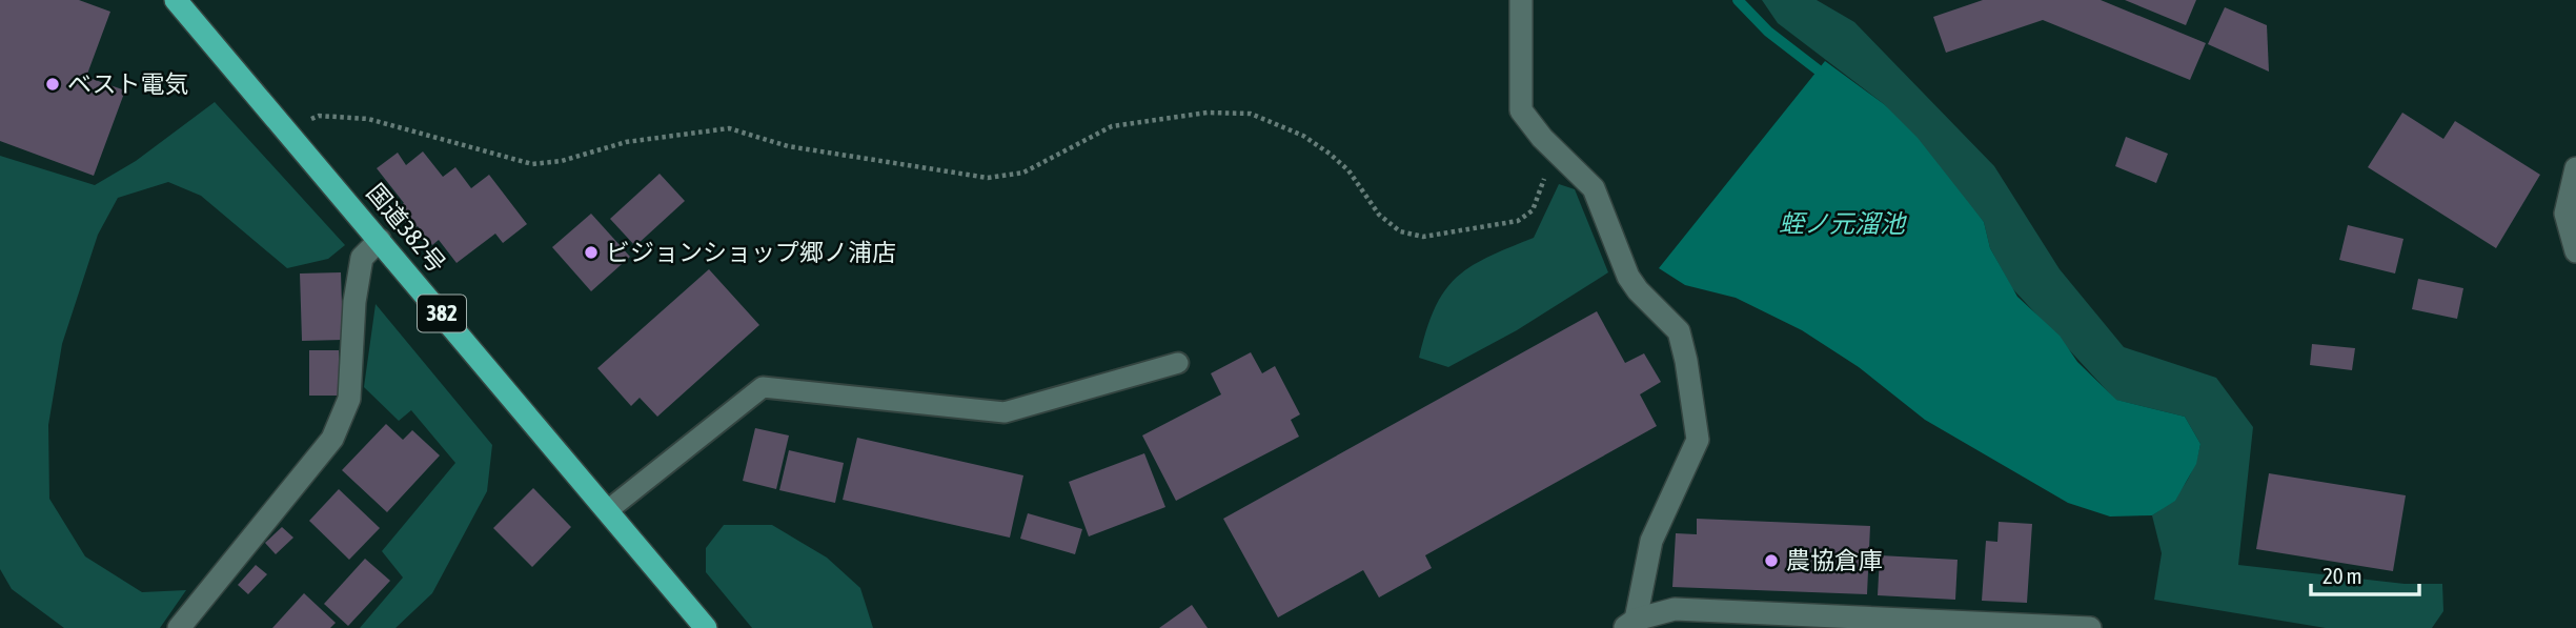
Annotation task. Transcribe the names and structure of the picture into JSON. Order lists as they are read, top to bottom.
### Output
{
  "streets": {
    "highway": ["国道382号", "382"]
  },
  "water": ["蛭ノ元溜池"],
  "places": ["ベスト電気", "ビジョンショップ郷ノ浦店", "農協倉庫"],
  "scale_bar": "20 m"
}
